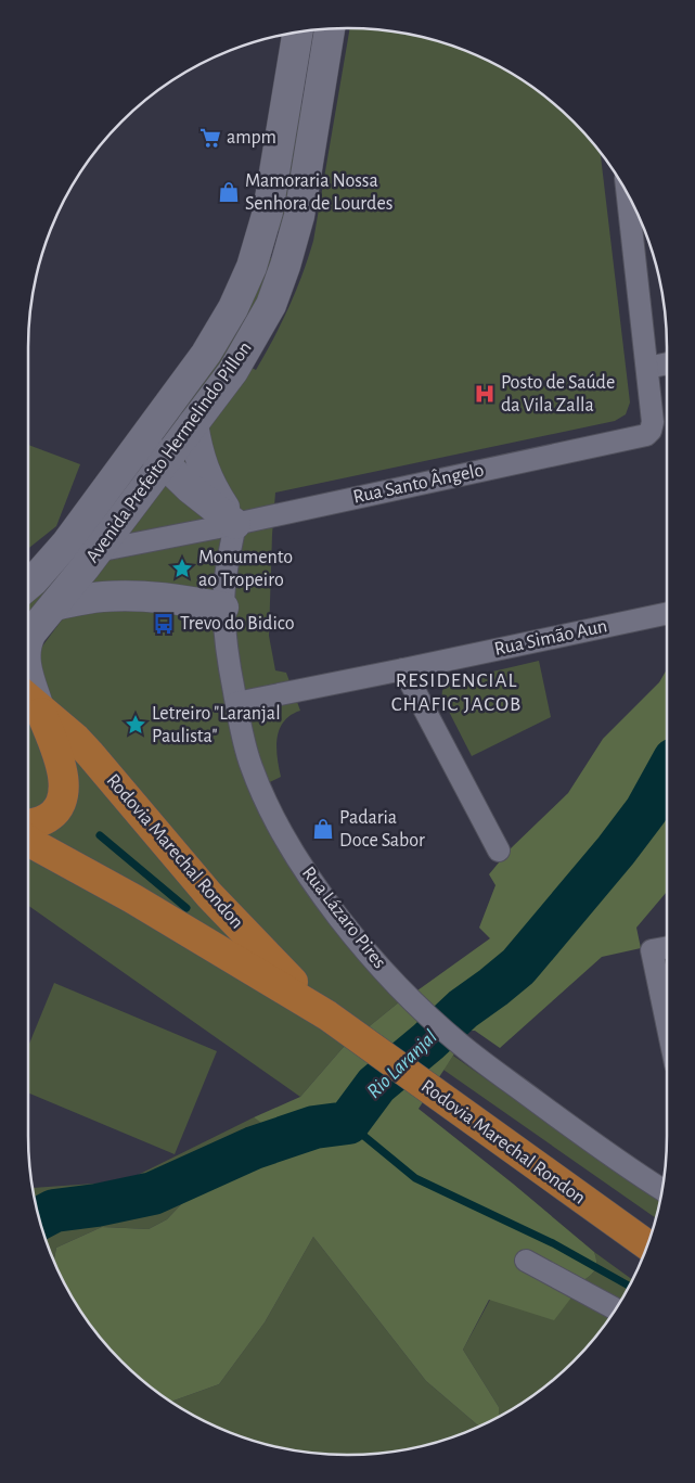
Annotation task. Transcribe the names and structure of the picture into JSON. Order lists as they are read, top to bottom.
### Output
{
  "streets": {
    "main road": ["Avenida Prefeito Hermelindo Pillon", "Rodovia Marechal Rondon"],
    "street": ["Rua Santo Ângelo", "Rua Simão Aun", "Rua Lázaro Pires"]
  },
  "crossings": [
    ["Avenida Prefeito Hermelindo Pillon", "Rua Santo Ângelo"],
    ["Rua Santo Ângelo", "Rua Lázaro Pires"],
    ["Rua Simão Aun", "Rua Lázaro Pires"]
  ],
  "districts": ["RESIDENCIAL CHAFIC JACOB"],
  "water": ["Rio Laranjal"],
  "places": {
    "supermarket": ["ampm"],
    "shop": ["Mamoraria Nossa Senhora de Lourdes", "Padaria Doce Sabor"],
    "hospital": ["Posto de Saúde da Vila Zalla"],
    "place": ["Monumento ao Tropeiro", "Letreiro \"Laranjal Paulista\""],
    "bus stop": ["Trevo do Bidico"]
  }
}
